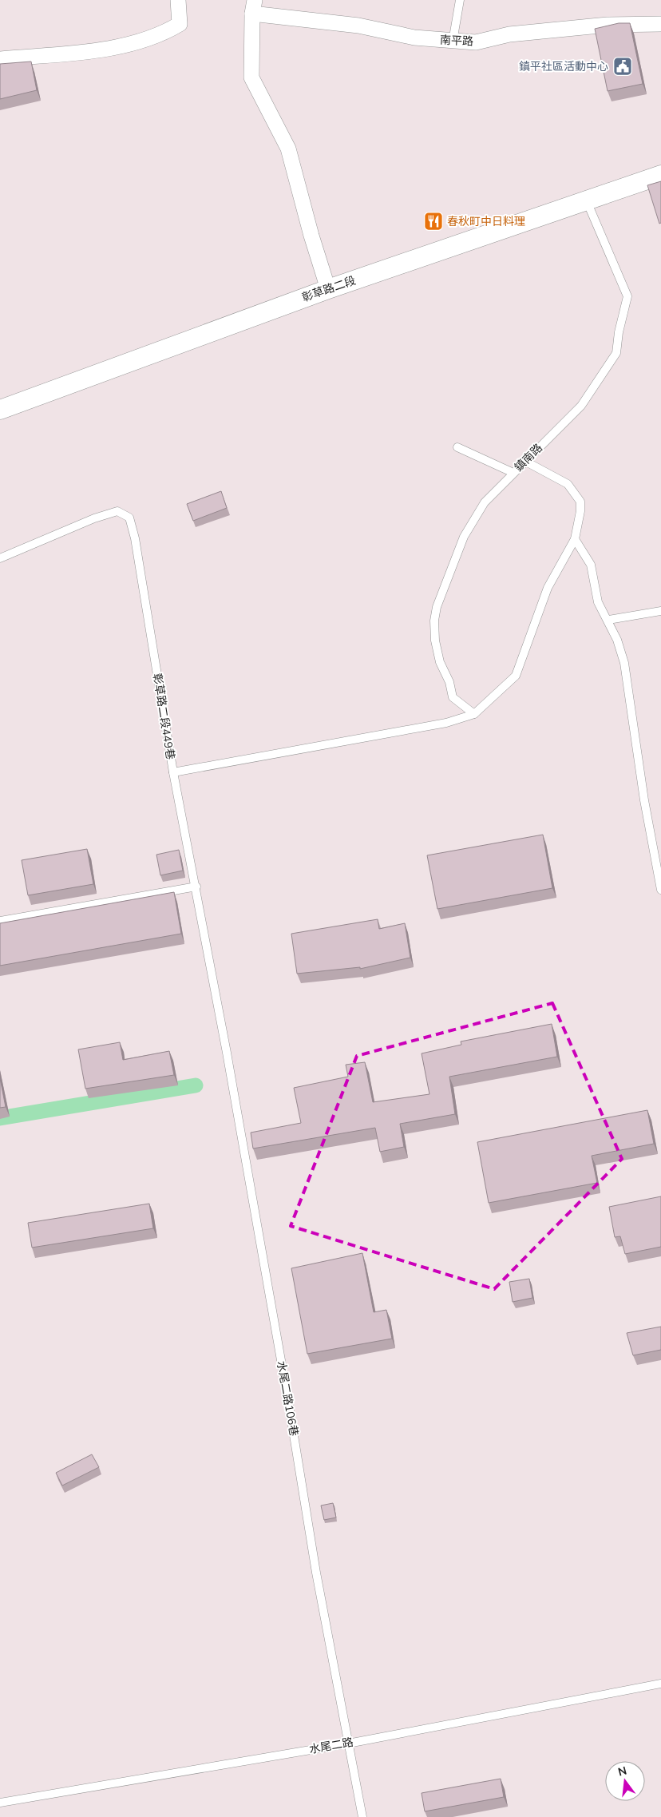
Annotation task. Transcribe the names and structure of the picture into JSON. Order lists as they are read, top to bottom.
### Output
{
  "streets": {
    "street": ["南平路", "彰草路二段"],
    "lane": [
      "鎮南路",
      "彰草路二段449巷",
      "水尾二路106巷",
      "水尾二路"
    ]
  },
  "crossings": [
    ["南平路", "彰草路二段"],
    ["彰草路二段", "鎮南路"],
    ["彰草路二段449巷", "水尾二路106巷"],
    ["水尾二路106巷", "水尾二路"]
  ],
  "places": {
    "public building": ["鎮平社區活動中心"],
    "restaurant": ["春秋町中日料理"]
  },
  "north": "top"
}
